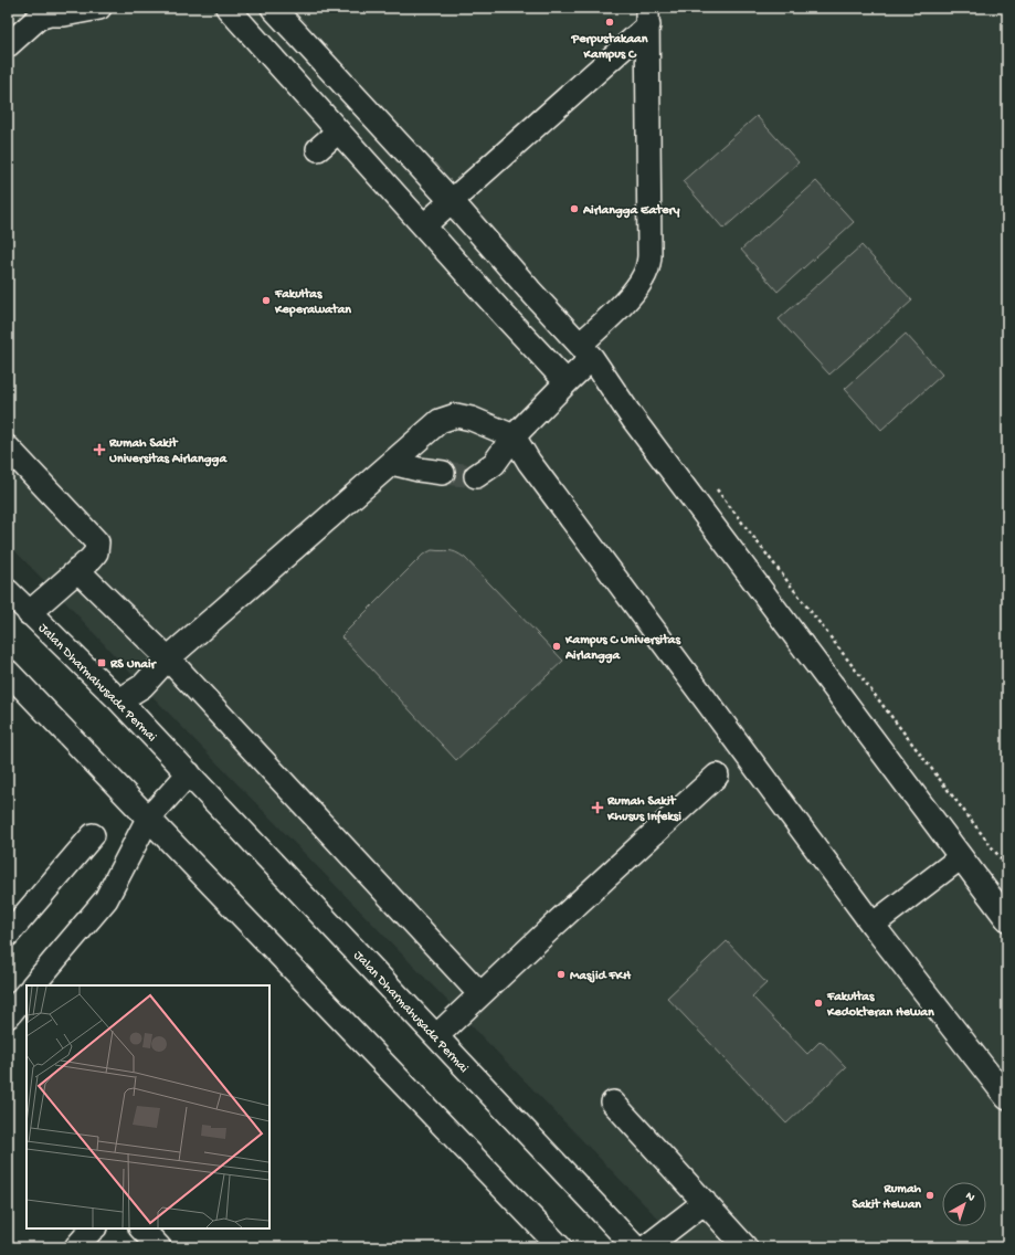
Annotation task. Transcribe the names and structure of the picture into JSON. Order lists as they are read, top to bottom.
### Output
{
  "streets": {
    "street": ["Jalan Dharmahusada Permai"]
  },
  "places": {
    "other": [
      "Perpustakaan Kampus C",
      "Airlangga Eatery",
      "Fakultas Keperawatan",
      "Kampus C Universitas Airlangga",
      "Masjid FKH",
      "Fakultas Kedokteran Hewan",
      "Rumah Sakit Hewan"
    ],
    "health": ["Rumah Sakit Universitas Airlangga", "Rumah Sakit Khusus Infeksi"],
    "transit": ["RS Unair"]
  },
  "north": "top right"
}
